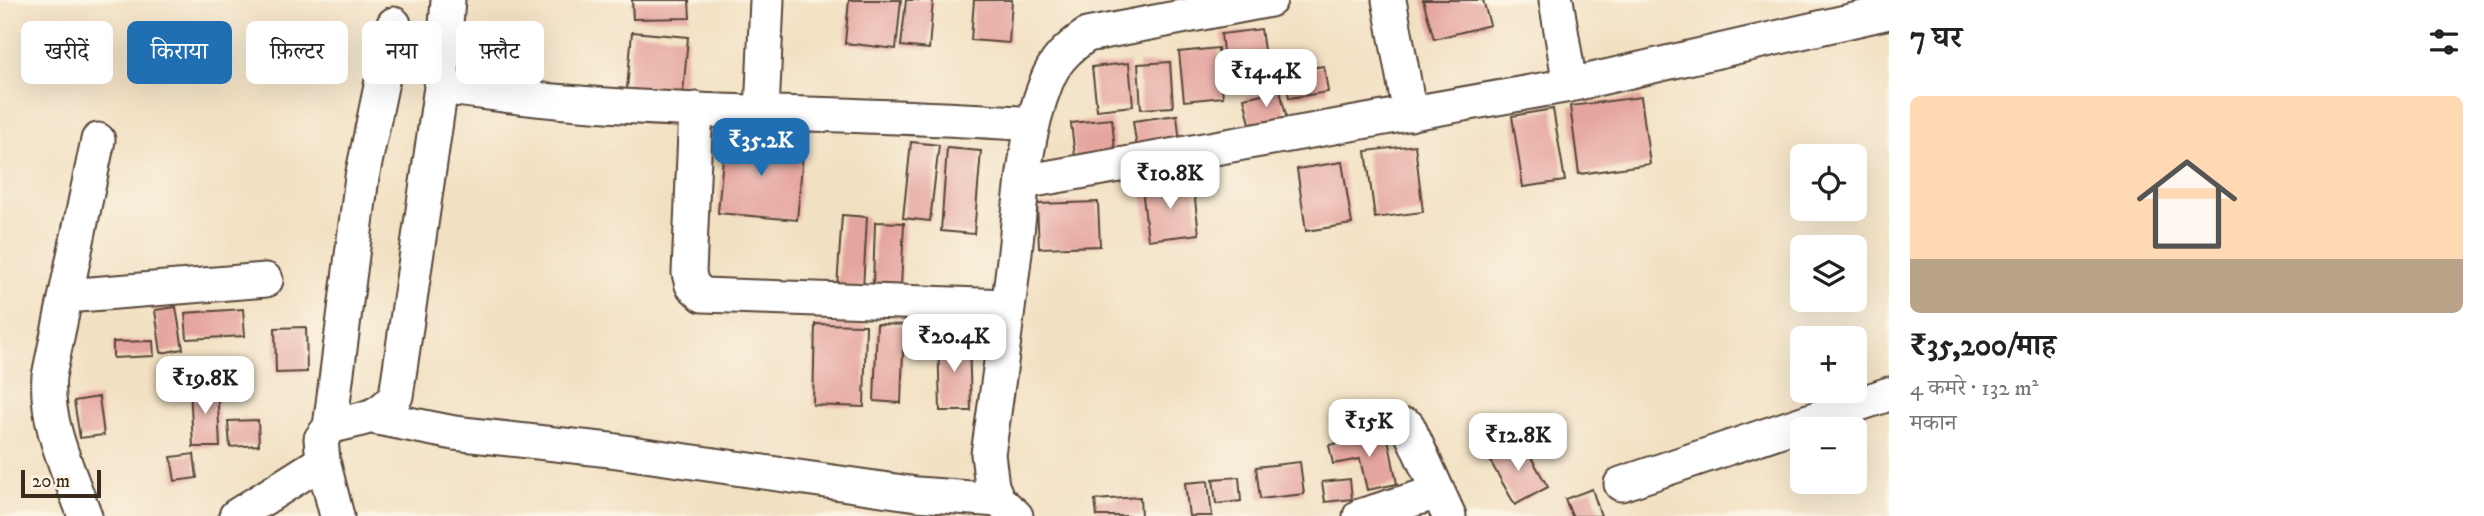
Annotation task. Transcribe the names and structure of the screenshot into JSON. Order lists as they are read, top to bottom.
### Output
{
  "scale_bar": "20 m",
  "page": {
    "heading": "7 घर",
    "chip": [
      "खरीदें",
      "किराया",
      "फ़िल्टर",
      "नया",
      "फ़्लैट"
    ],
    "price": [
      "₹14.4K",
      "₹35.2K",
      "₹10.8K",
      "₹20.4K",
      "₹19.8K",
      "₹15K",
      "₹12.8K"
    ],
    "list": [
      {
        "name": "₹35,200/माह",
        "note": "4 कमरे · 132 m² · मकान"
      }
    ],
    "map_buttons": ["+", "−"],
    "scale": "20 m"
  }
}
